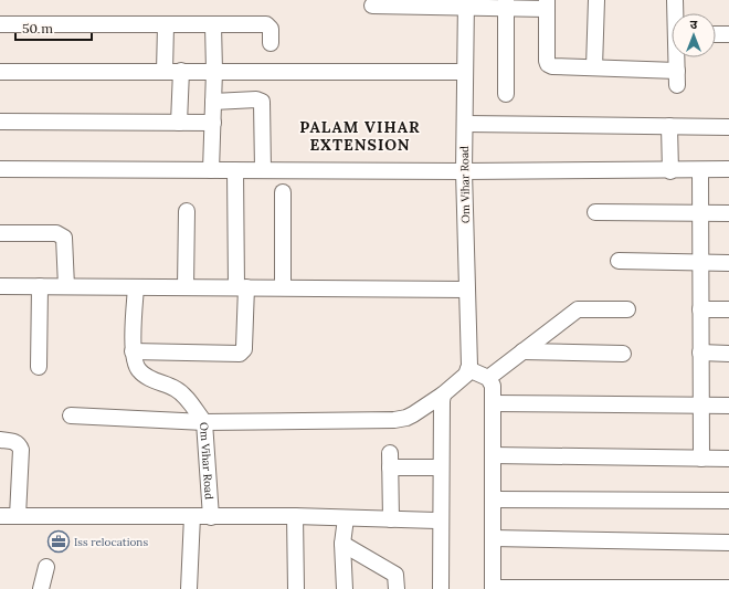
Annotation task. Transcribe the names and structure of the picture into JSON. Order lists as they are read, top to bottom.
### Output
{
  "streets": {
    "street": ["Om Vihar Road"]
  },
  "districts": ["PALAM VIHAR EXTENSION"],
  "places": {
    "office": ["Iss relocations"]
  },
  "scale_bar": "50 m",
  "north": "top"
}
